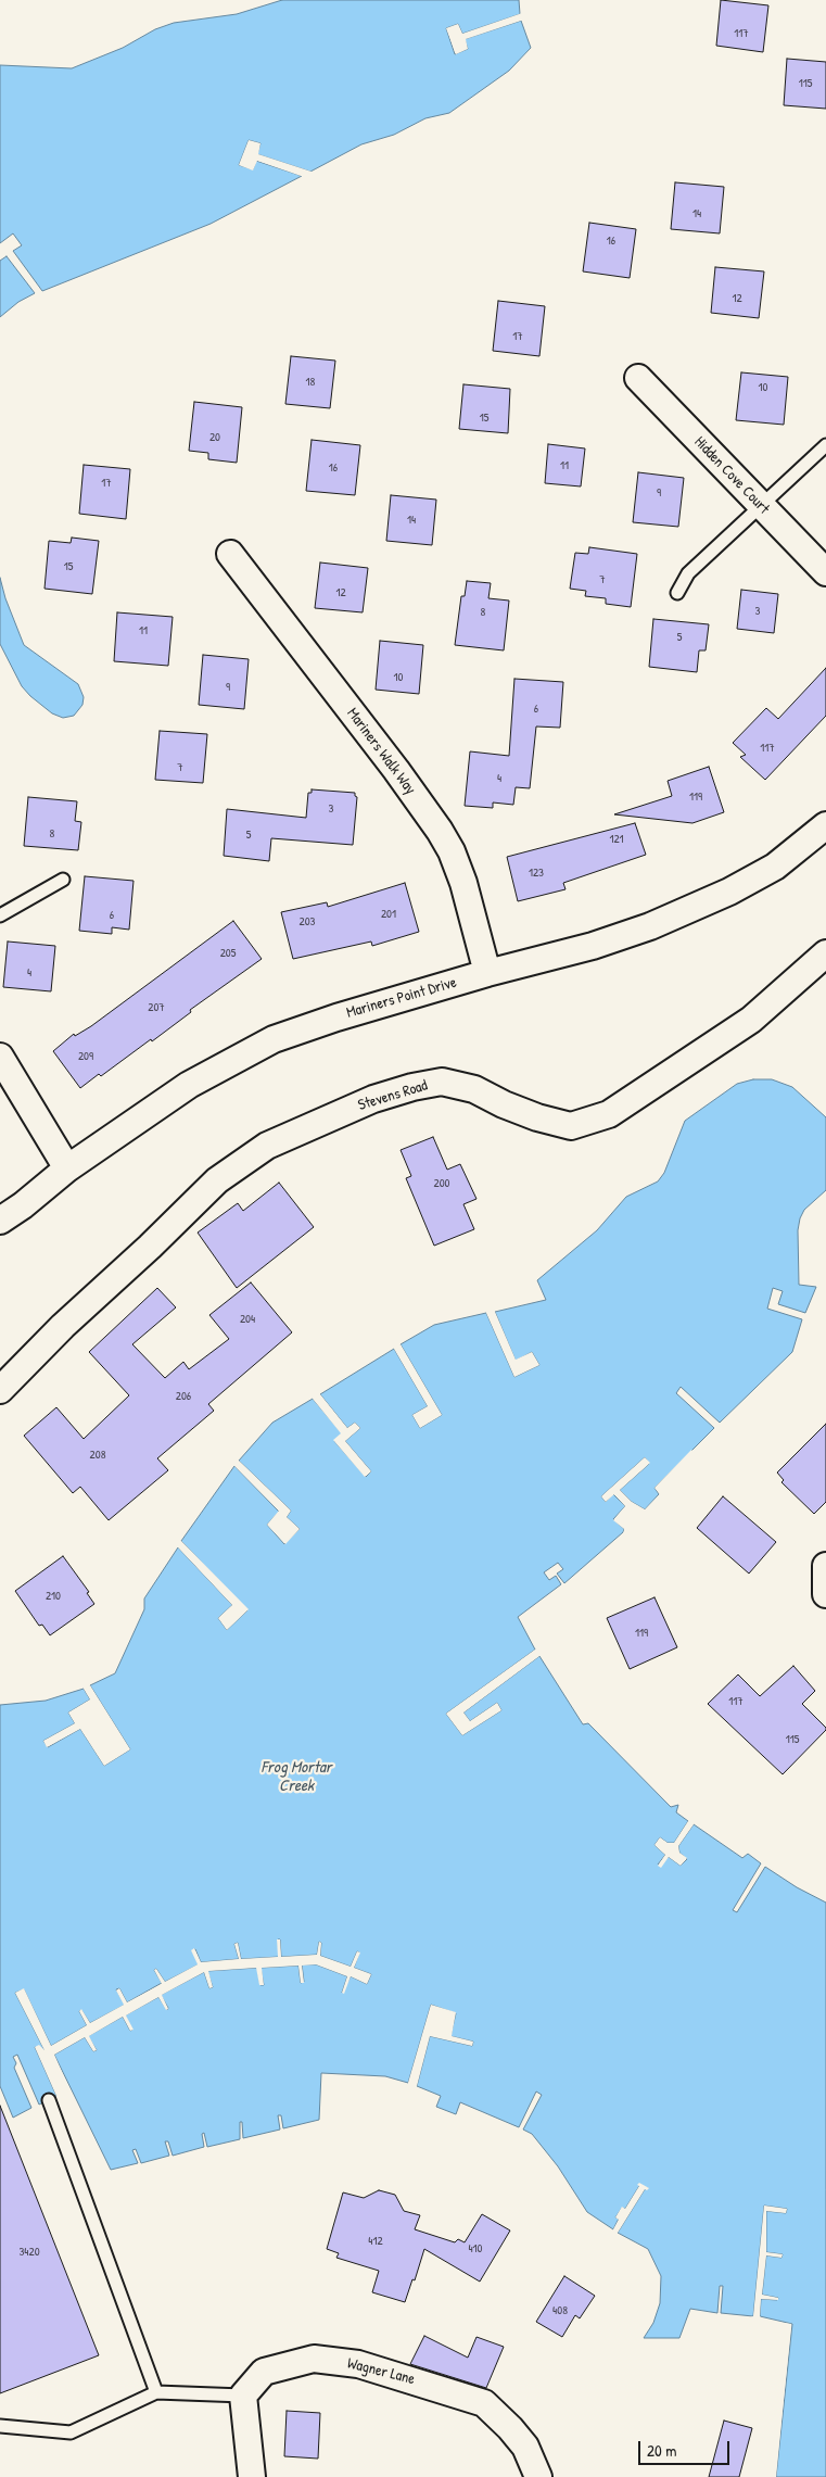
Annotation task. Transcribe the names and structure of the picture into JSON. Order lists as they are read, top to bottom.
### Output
{
  "streets": {
    "street": [
      "Hidden Cove Court",
      "Mariners Walk Way",
      "Mariners Point Drive",
      "Stevens Road",
      "Wagner Lane"
    ]
  },
  "crossings": [
    ["Mariners Walk Way", "Mariners Point Drive"]
  ],
  "water": ["Frog Mortar Creek"],
  "house_numbers": [
    "117",
    "115",
    "14",
    "16",
    "12",
    "17",
    "18",
    "10",
    "15",
    "20",
    "11",
    "16",
    "17",
    "9",
    "14",
    "15",
    "7",
    "12",
    "3",
    "8",
    "11",
    "5",
    "10",
    "9",
    "6",
    "117",
    "7",
    "4",
    "119",
    "3",
    "8",
    "5",
    "121",
    "123",
    "201",
    "6",
    "203",
    "205",
    "4",
    "207",
    "209",
    "200",
    "204",
    "206",
    "208",
    "210",
    "119",
    "117",
    "115",
    "412",
    "410",
    "3420",
    "408"
  ],
  "scale_bar": "20 m"
}
